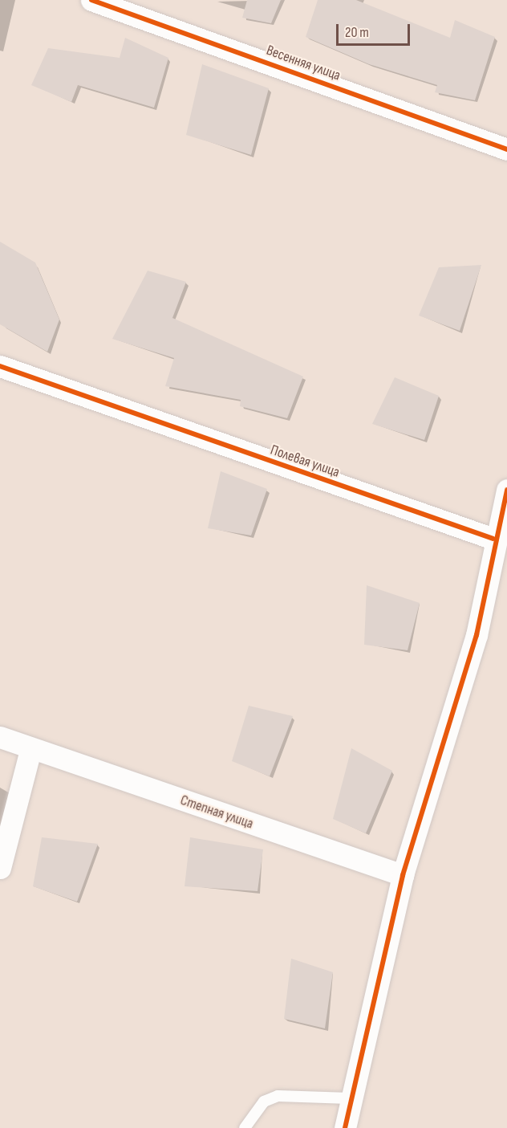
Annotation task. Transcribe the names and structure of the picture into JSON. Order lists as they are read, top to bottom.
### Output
{
  "streets": {
    "street": ["Весенняя улица", "Полевая улица", "Степная улица"]
  },
  "scale_bar": "20 m"
}
